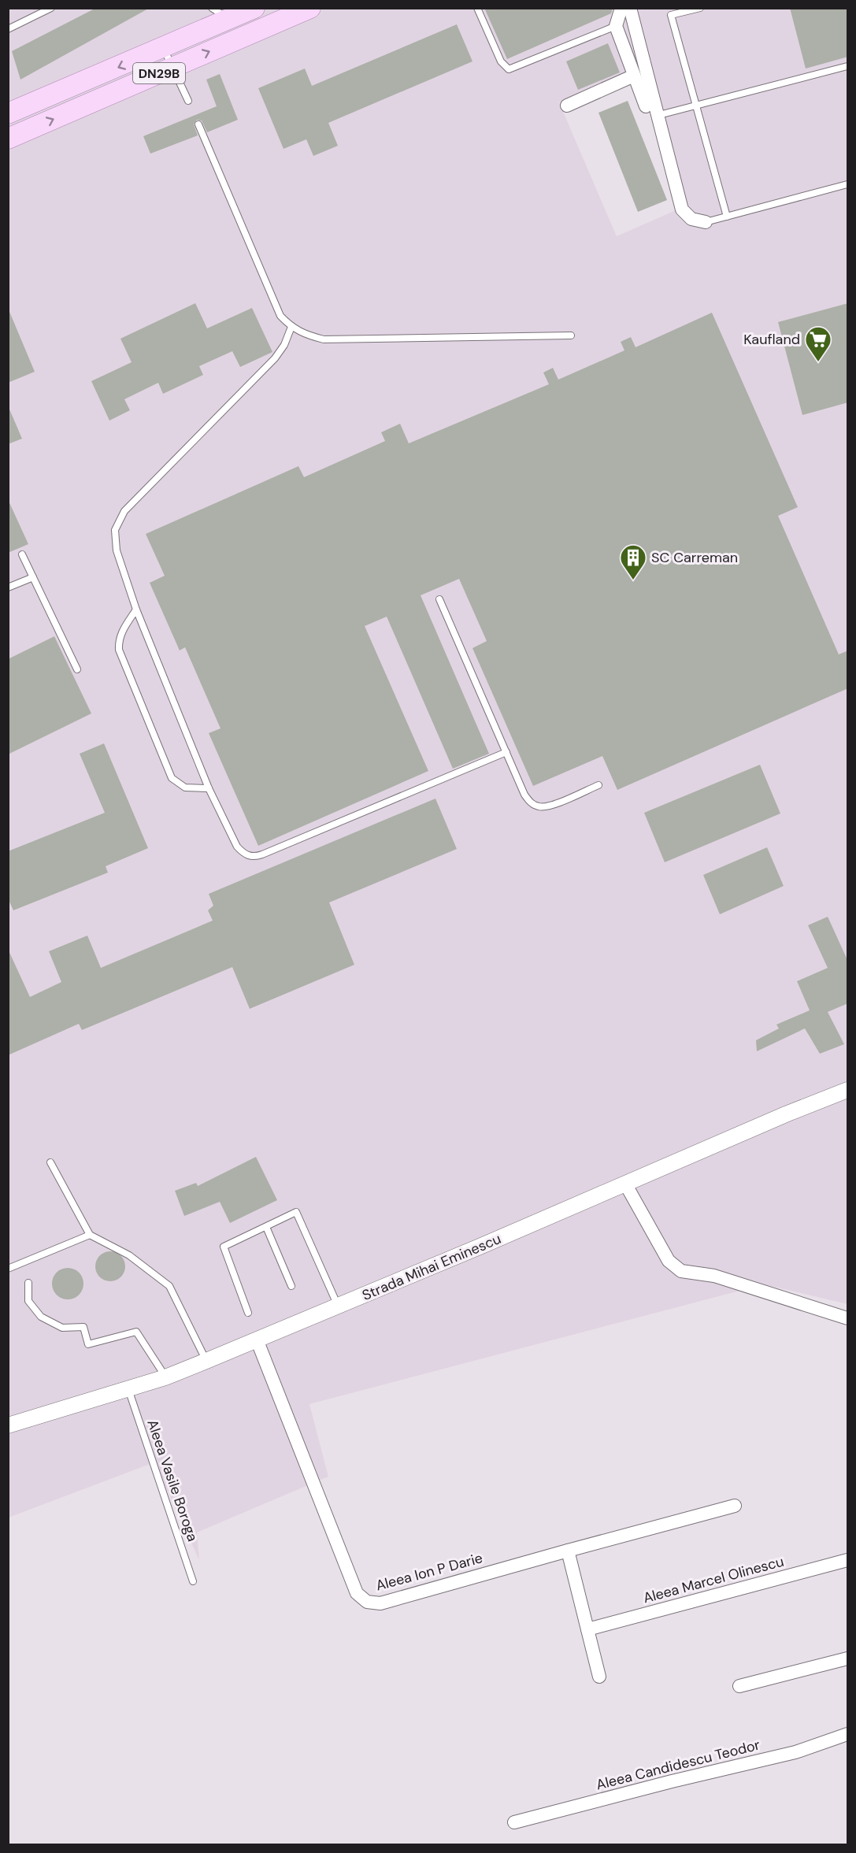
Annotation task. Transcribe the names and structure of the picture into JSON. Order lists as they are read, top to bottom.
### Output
{
  "streets": {
    "main road": ["DN29B"],
    "street": [
      "Strada Mihai Eminescu",
      "Aleea Ion P Darie",
      "Aleea Marcel Olinescu",
      "Aleea Candidescu Teodor"
    ],
    "lane": ["Aleea Vasile Boroga"]
  },
  "crossings": [
    ["Strada Mihai Eminescu", "Aleea Vasile Boroga"],
    ["Strada Mihai Eminescu", "Aleea Ion P Darie"]
  ],
  "places": {
    "supermarket": ["Kaufland"],
    "building": ["SC Carreman"]
  }
}
